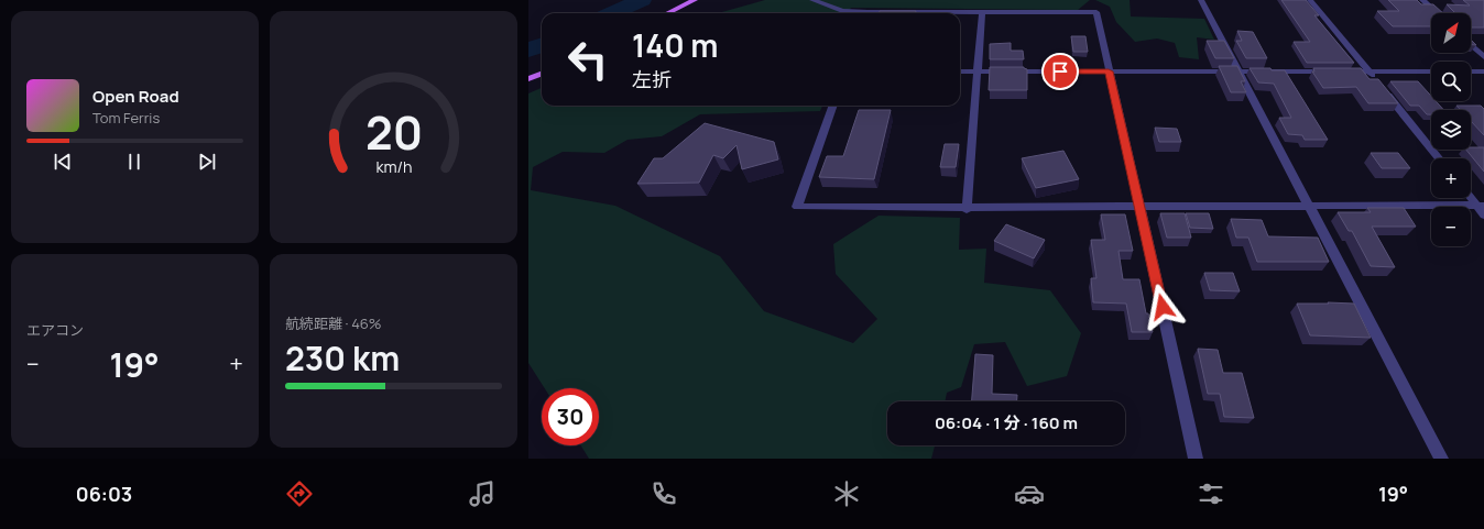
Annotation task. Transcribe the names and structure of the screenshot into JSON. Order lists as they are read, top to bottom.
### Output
{
  "north": "top right",
  "page": {
    "map_buttons": ["+", "−"],
    "turn": ["140 m", "左折"],
    "song": ["Open Road", "Tom Ferris"],
    "tile": [
      "エアコン",
      ["航続距離 · 46%", "230 km"]
    ],
    "heat": ["−", "19°", "+"],
    "limit": "30",
    "trip": "06:04 · 1 分 · 160 m",
    "tabs": ["06:03", "19°"],
    "gauge": ["20", "km/h"]
  }
}
